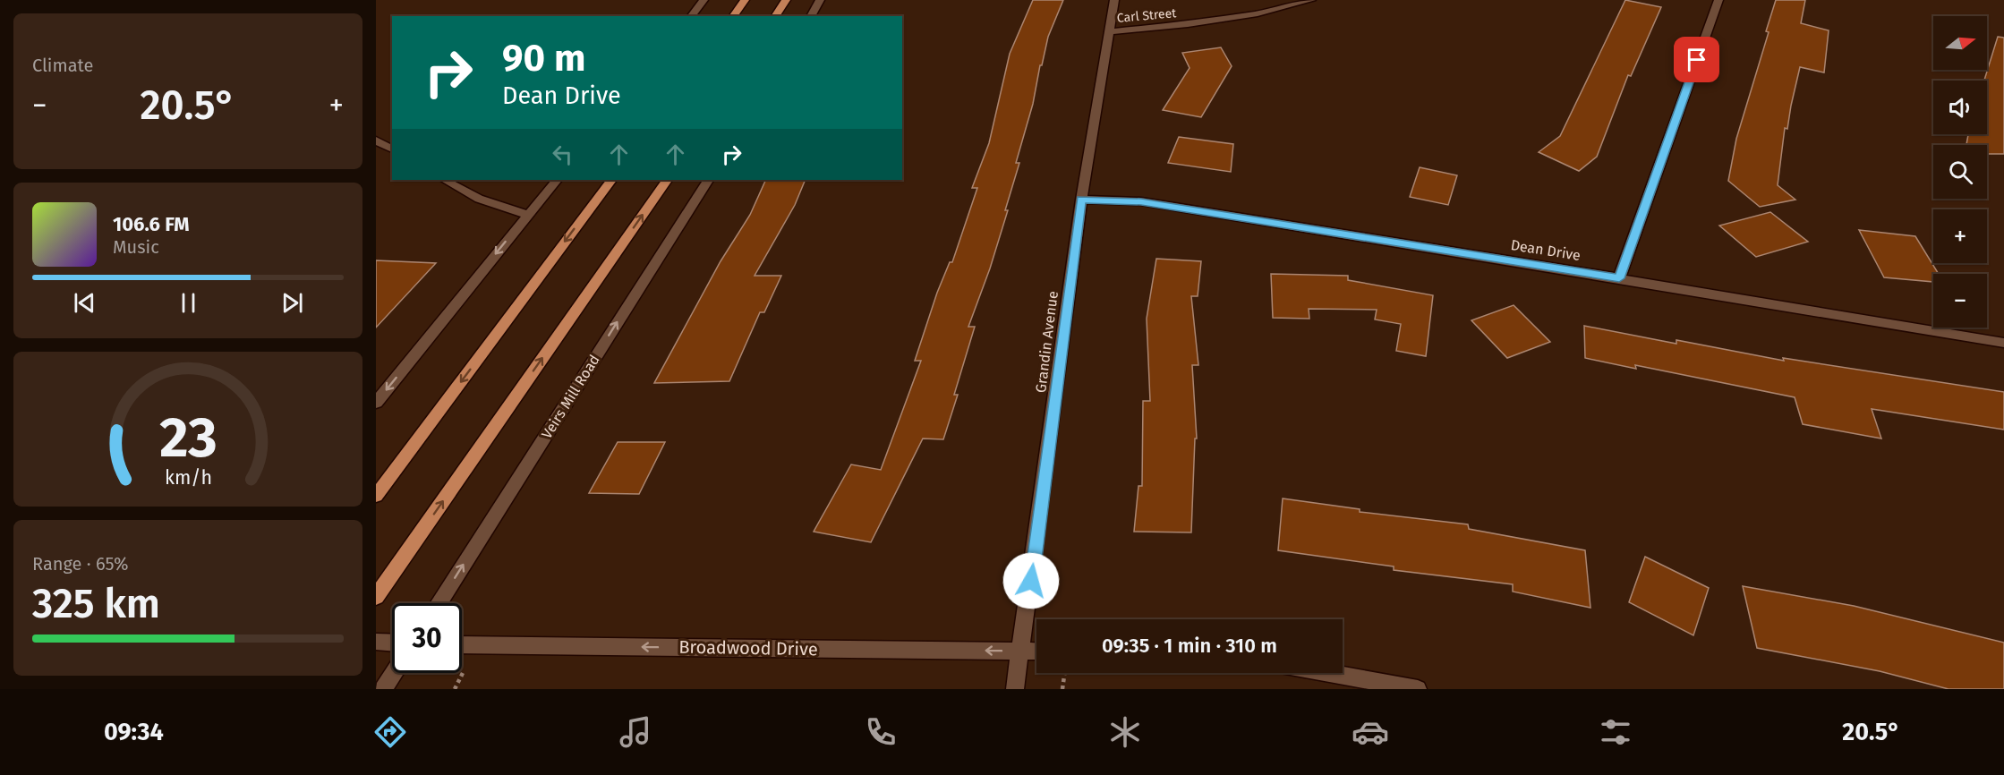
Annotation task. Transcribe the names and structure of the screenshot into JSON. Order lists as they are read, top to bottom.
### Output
{
  "streets": {
    "street": [
      "Carl Street",
      "Dean Drive",
      "Grandin Avenue",
      "Veirs Mill Road",
      "Broadwood Drive"
    ]
  },
  "crossings": [
    ["Carl Street", "Grandin Avenue"],
    ["Dean Drive", "Grandin Avenue"],
    ["Grandin Avenue", "Broadwood Drive"]
  ],
  "one_way": ["Veirs Mill Road", "Broadwood Drive"],
  "north": "right",
  "page": {
    "tile": [
      "Climate",
      ["Range · 65%", "325 km"]
    ],
    "map_buttons": ["+", "−"],
    "turn": ["90 m", "Dean Drive"],
    "heat": ["−", "20.5°", "+"],
    "song": ["106.6 FM", "Music"],
    "limit": "30",
    "trip": "09:35 · 1 min · 310 m",
    "tabs": ["09:34", "20.5°"],
    "gauge": ["23", "km/h"]
  }
}
